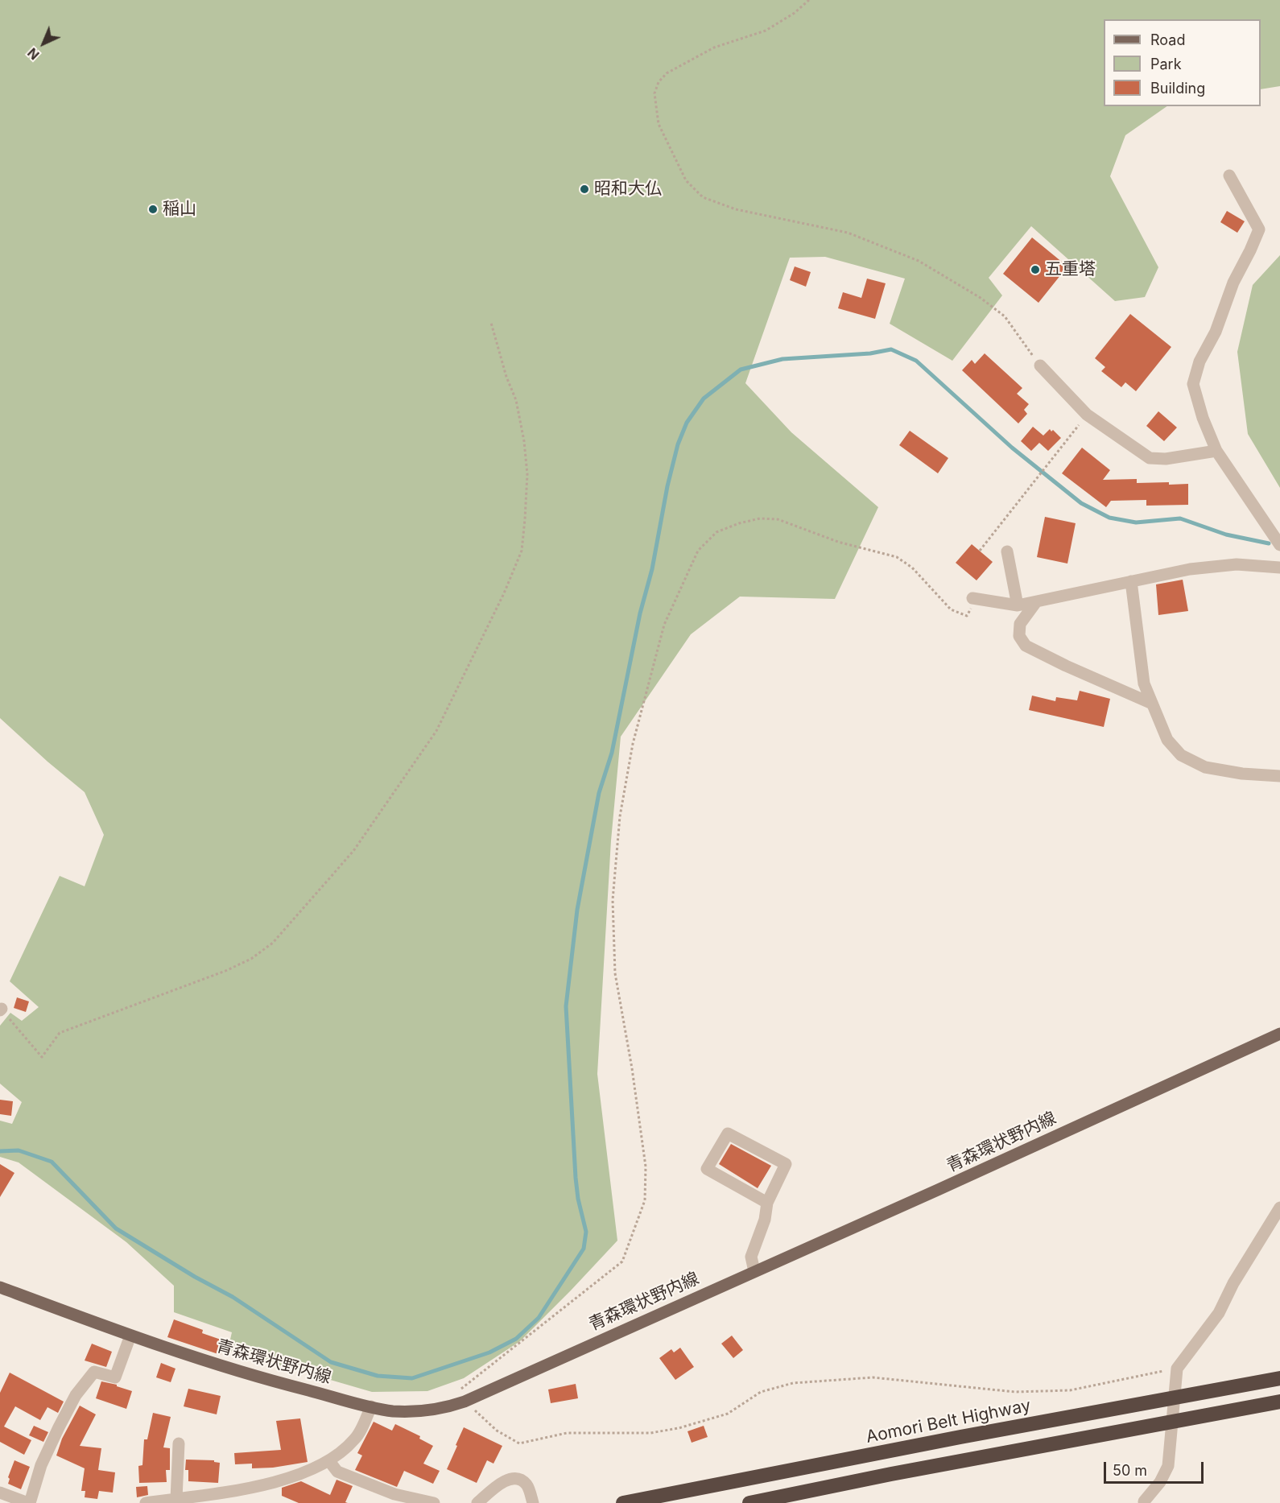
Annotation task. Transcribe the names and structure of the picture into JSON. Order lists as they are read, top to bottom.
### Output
{
  "streets": {
    "highway": ["Aomori Belt Highway"],
    "main road": ["青森環状野内線"]
  },
  "places": ["昭和大仏", "稲山", "五重塔"],
  "legend": ["Road", "Park", "Building"],
  "scale_bar": "50 m",
  "north": "bottom left"
}
